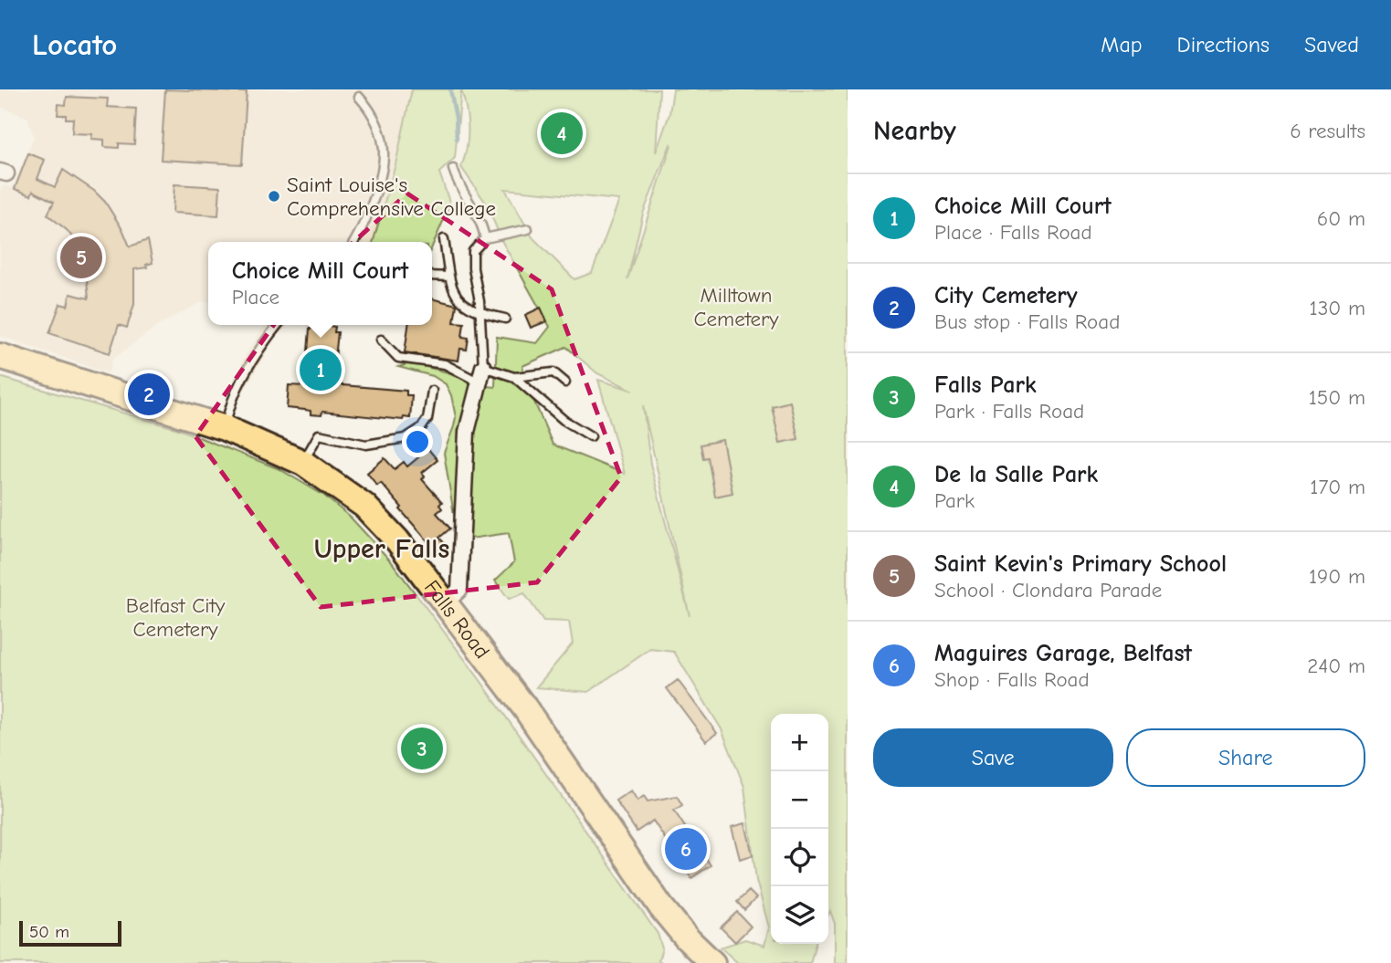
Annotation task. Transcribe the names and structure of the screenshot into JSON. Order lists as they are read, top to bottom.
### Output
{
  "streets": {
    "main road": ["Falls Road"]
  },
  "districts": ["Upper Falls"],
  "parks": ["Milltown Cemetery", "Belfast City Cemetery"],
  "places": ["Saint Louise's Comprehensive College"],
  "scale_bar": "50 m",
  "page": {
    "header": "Locato",
    "nav": ["Map", "Directions", "Saved"],
    "heading": ["Nearby", "6 results"],
    "pins": [
      "4",
      "5",
      "1",
      "2",
      "3",
      "6"
    ],
    "list": [
      {
        "mark": "1",
        "name": "Choice Mill Court",
        "note": "Place · Falls Road",
        "value": "60 m"
      },
      {
        "mark": "2",
        "name": "City Cemetery",
        "note": "Bus stop · Falls Road",
        "value": "130 m"
      },
      {
        "mark": "3",
        "name": "Falls Park",
        "note": "Park · Falls Road",
        "value": "150 m"
      },
      {
        "mark": "4",
        "name": "De la Salle Park",
        "note": "Park",
        "value": "170 m"
      },
      {
        "mark": "5",
        "name": "Saint Kevin's Primary School",
        "note": "School · Clondara Parade",
        "value": "190 m"
      },
      {
        "mark": "6",
        "name": "Maguires Garage, Belfast",
        "note": "Shop · Falls Road",
        "value": "240 m"
      }
    ],
    "popup": ["Choice Mill Court", "Place"],
    "buttons": ["Save", "Share"],
    "map_buttons": ["+", "−"],
    "scale": "50 m"
  }
}
